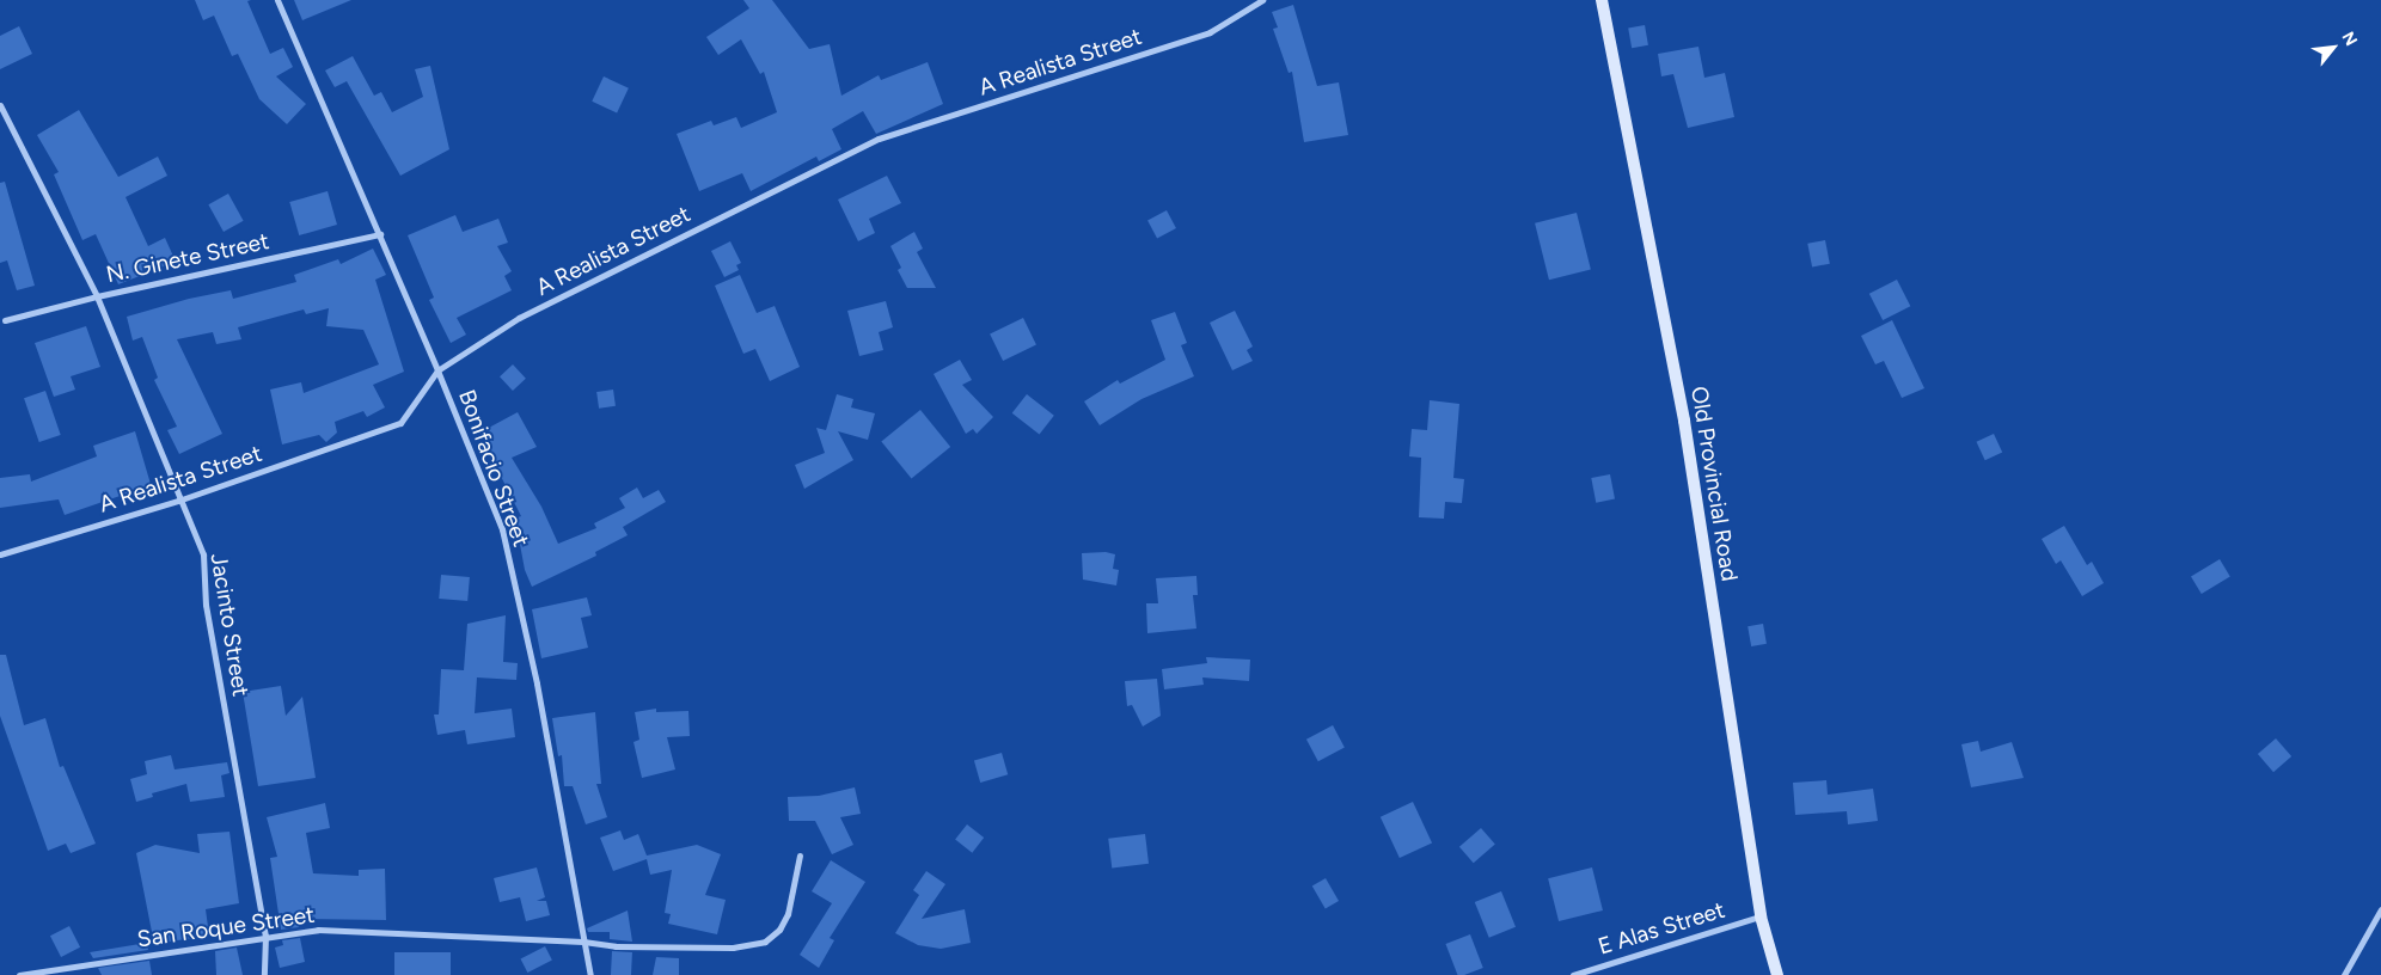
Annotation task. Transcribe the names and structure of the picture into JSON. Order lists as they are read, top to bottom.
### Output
{
  "streets": {
    "main road": ["Old Provincial Road"],
    "street": [
      "A Realista Street",
      "N. Ginete Street",
      "Bonifacio Street",
      "Jacinto Street",
      "San Roque Street",
      "E Alas Street"
    ]
  },
  "crossings": [
    ["A Realista Street", "Bonifacio Street"],
    ["A Realista Street", "Jacinto Street"],
    ["N. Ginete Street", "Bonifacio Street"],
    ["N. Ginete Street", "Jacinto Street"],
    ["Bonifacio Street", "San Roque Street"],
    ["Old Provincial Road", "E Alas Street"],
    ["Jacinto Street", "San Roque Street"]
  ],
  "north": "top right"
}
